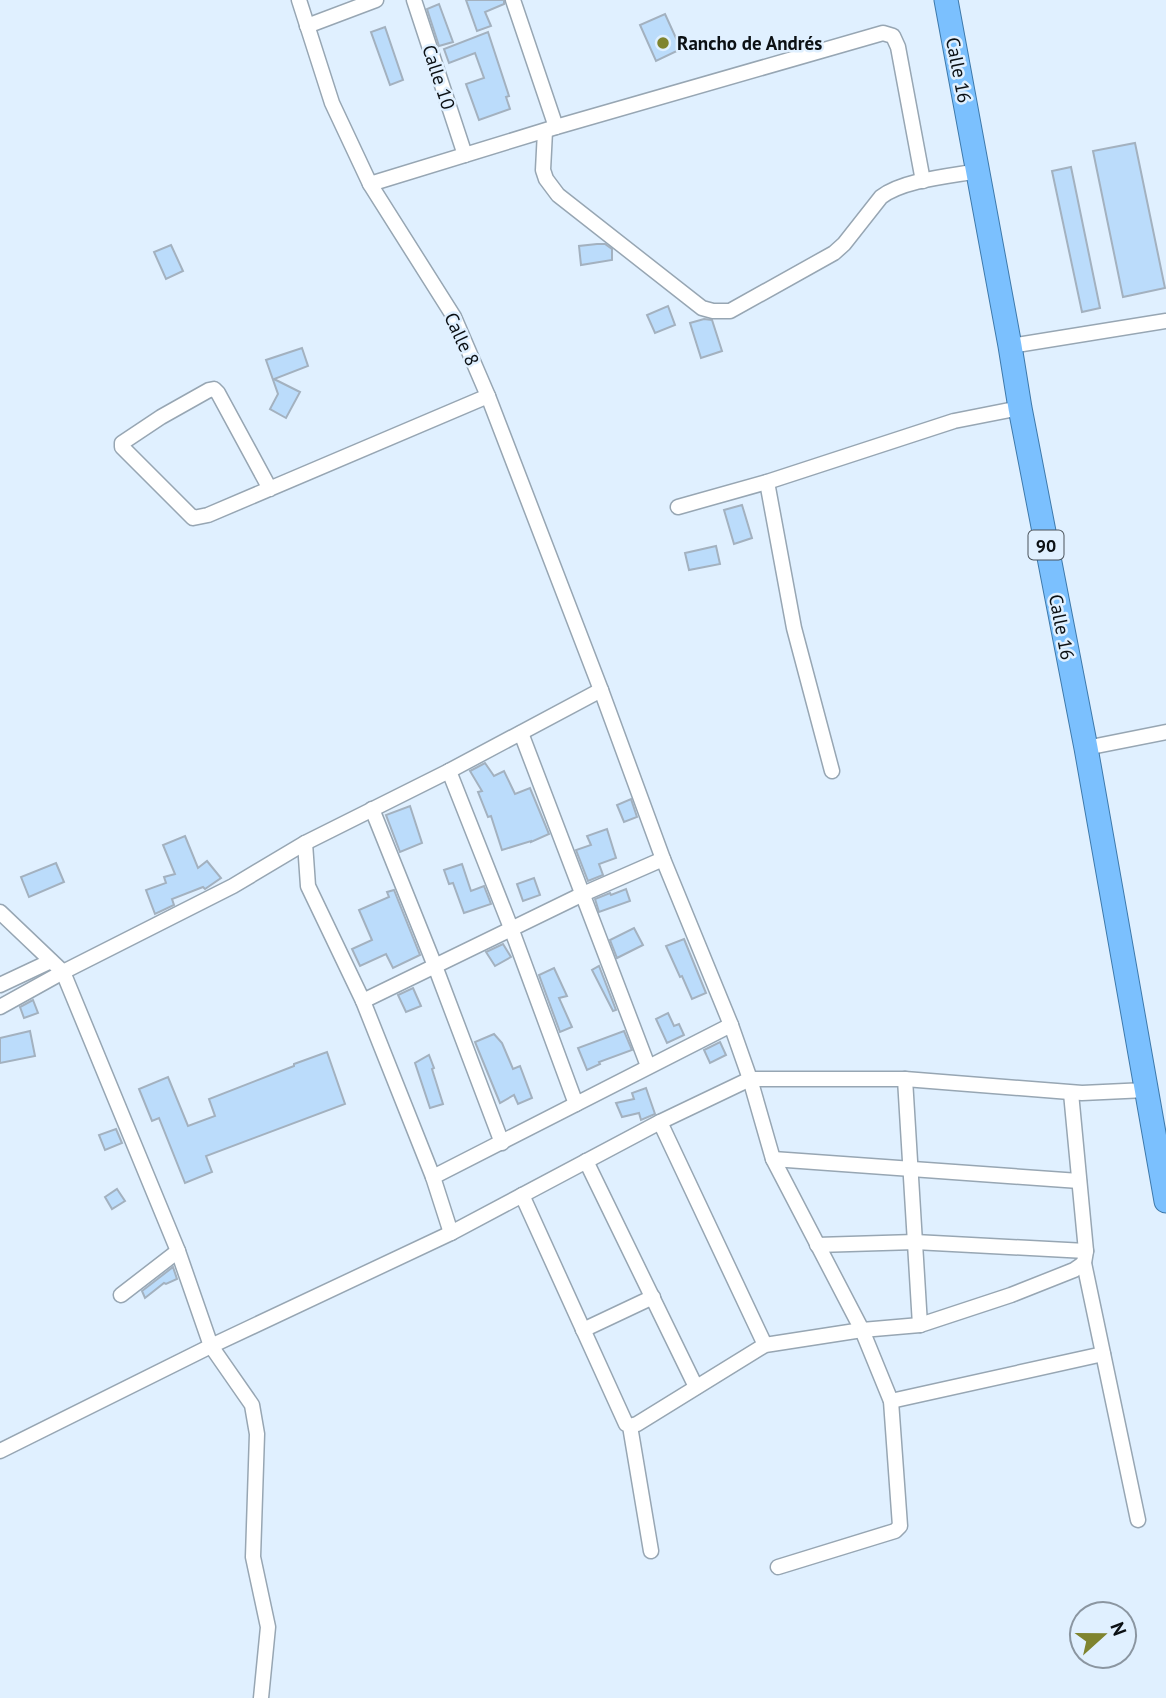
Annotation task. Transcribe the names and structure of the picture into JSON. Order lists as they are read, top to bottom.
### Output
{
  "streets": {
    "highway": ["Calle 16", "90"],
    "street": ["Calle 10", "Calle 8"]
  },
  "crossings": [
    ["Calle 16", "90"]
  ],
  "places": ["Rancho de Andrés"],
  "north": "right"
}
